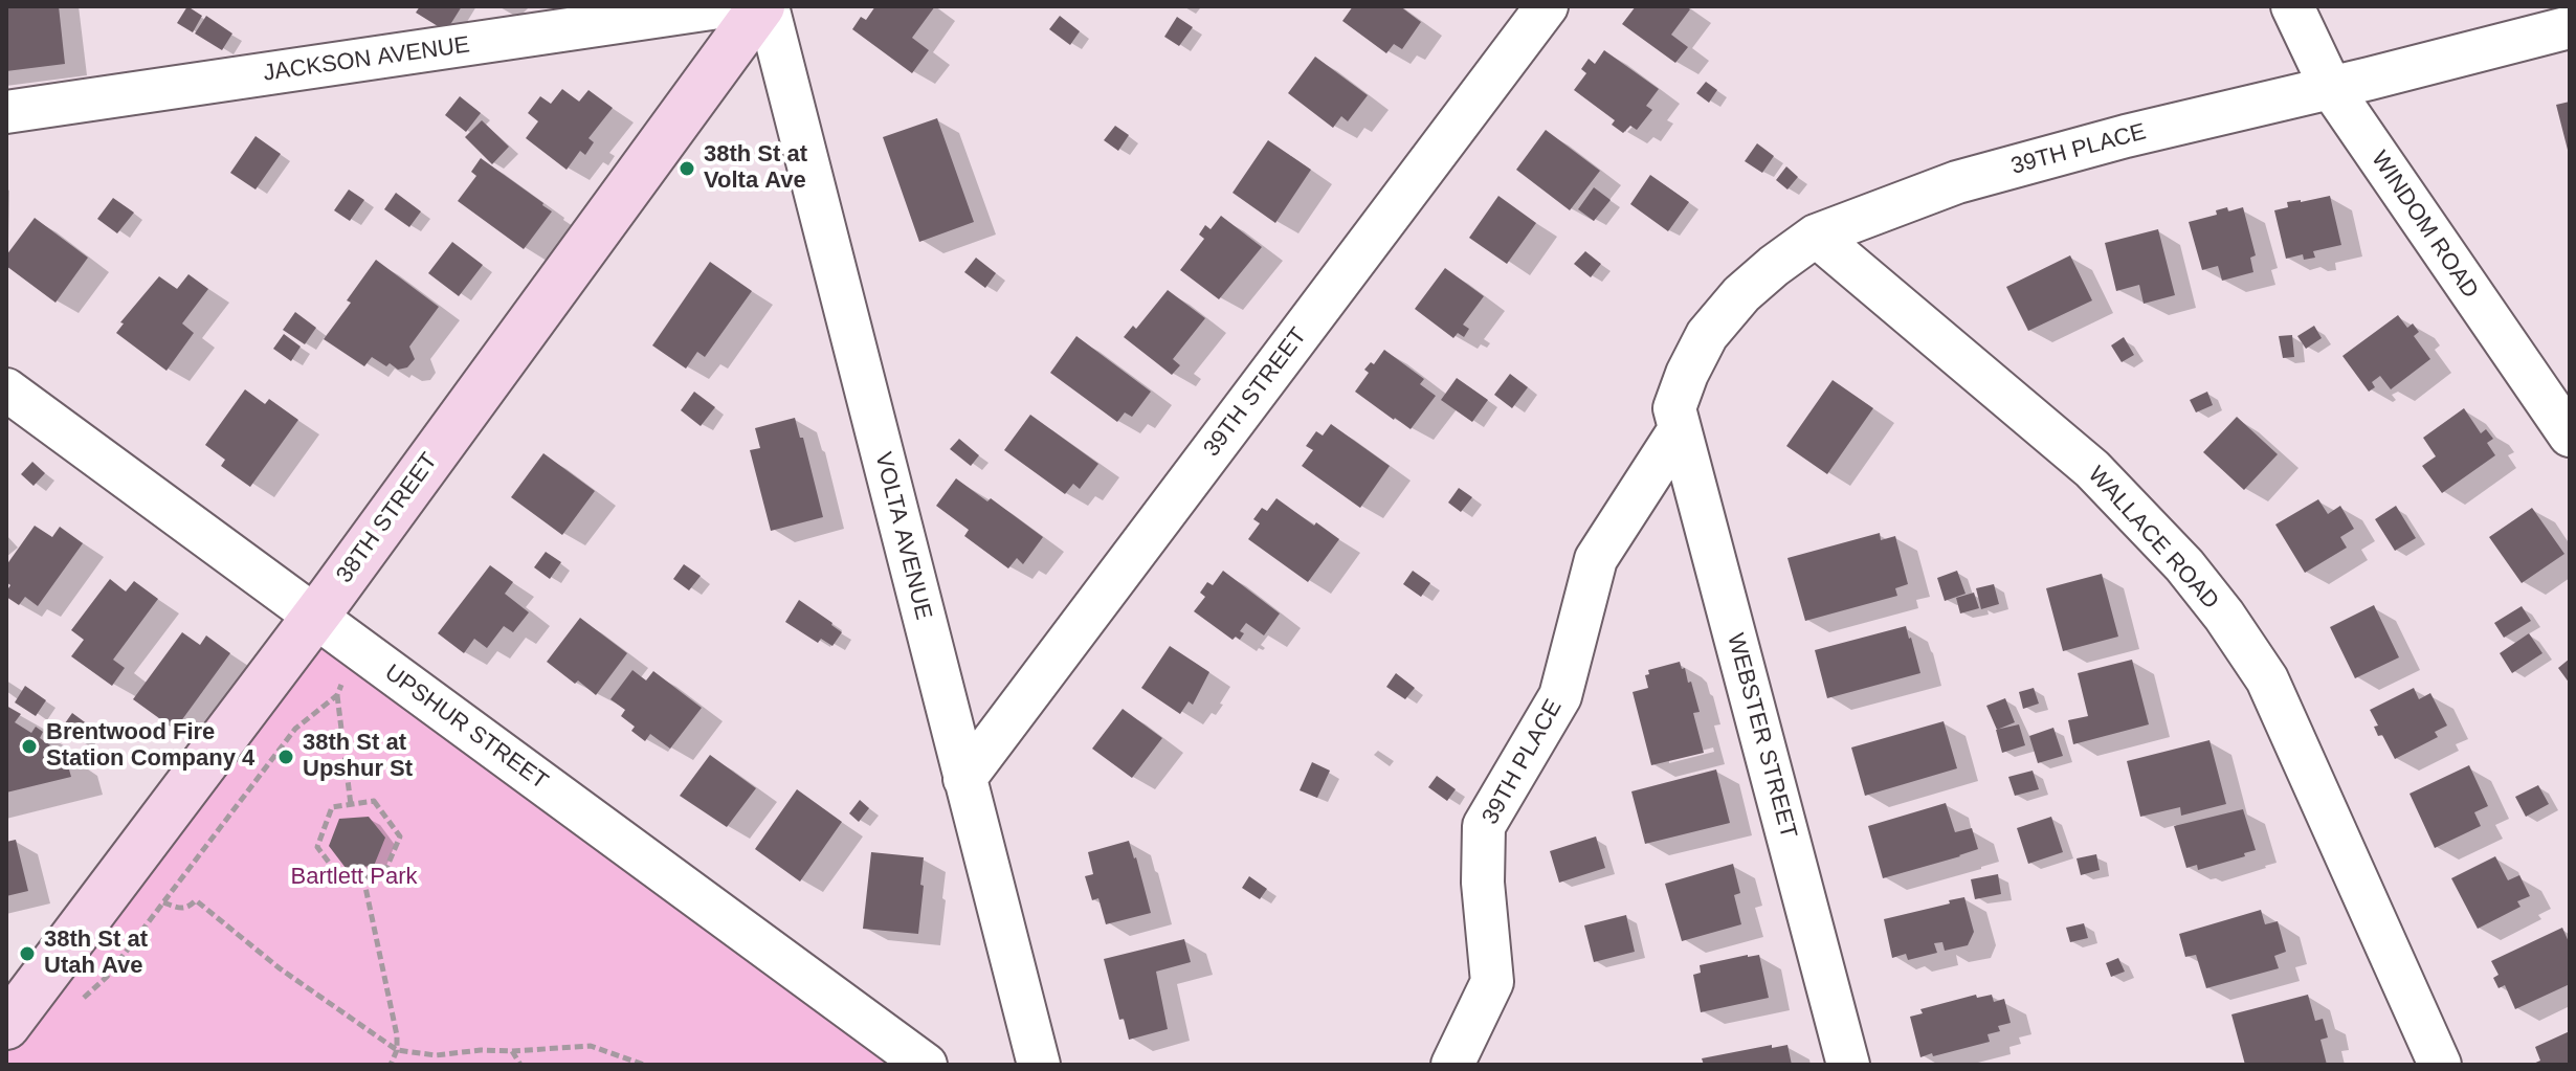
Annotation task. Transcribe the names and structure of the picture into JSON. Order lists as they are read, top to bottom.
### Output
{
  "streets": {
    "main road": ["38TH STREET"],
    "street": [
      "JACKSON AVENUE",
      "39TH PLACE",
      "WINDOM ROAD",
      "39TH STREET",
      "VOLTA AVENUE",
      "WALLACE ROAD",
      "UPSHUR STREET",
      "WEBSTER STREET"
    ]
  },
  "crossings": [
    ["39TH PLACE", "WINDOM ROAD"],
    ["39TH PLACE", "WALLACE ROAD"],
    ["39TH PLACE", "WEBSTER STREET"],
    ["39TH STREET", "VOLTA AVENUE"],
    ["38TH STREET", "VOLTA AVENUE"],
    ["38TH STREET", "UPSHUR STREET"]
  ],
  "parks": ["Bartlett Park"],
  "places": [
    "38th St at Volta Ave",
    "Brentwood Fire Station Company 4",
    "38th St at Upshur St",
    "38th St at Utah Ave"
  ]
}
